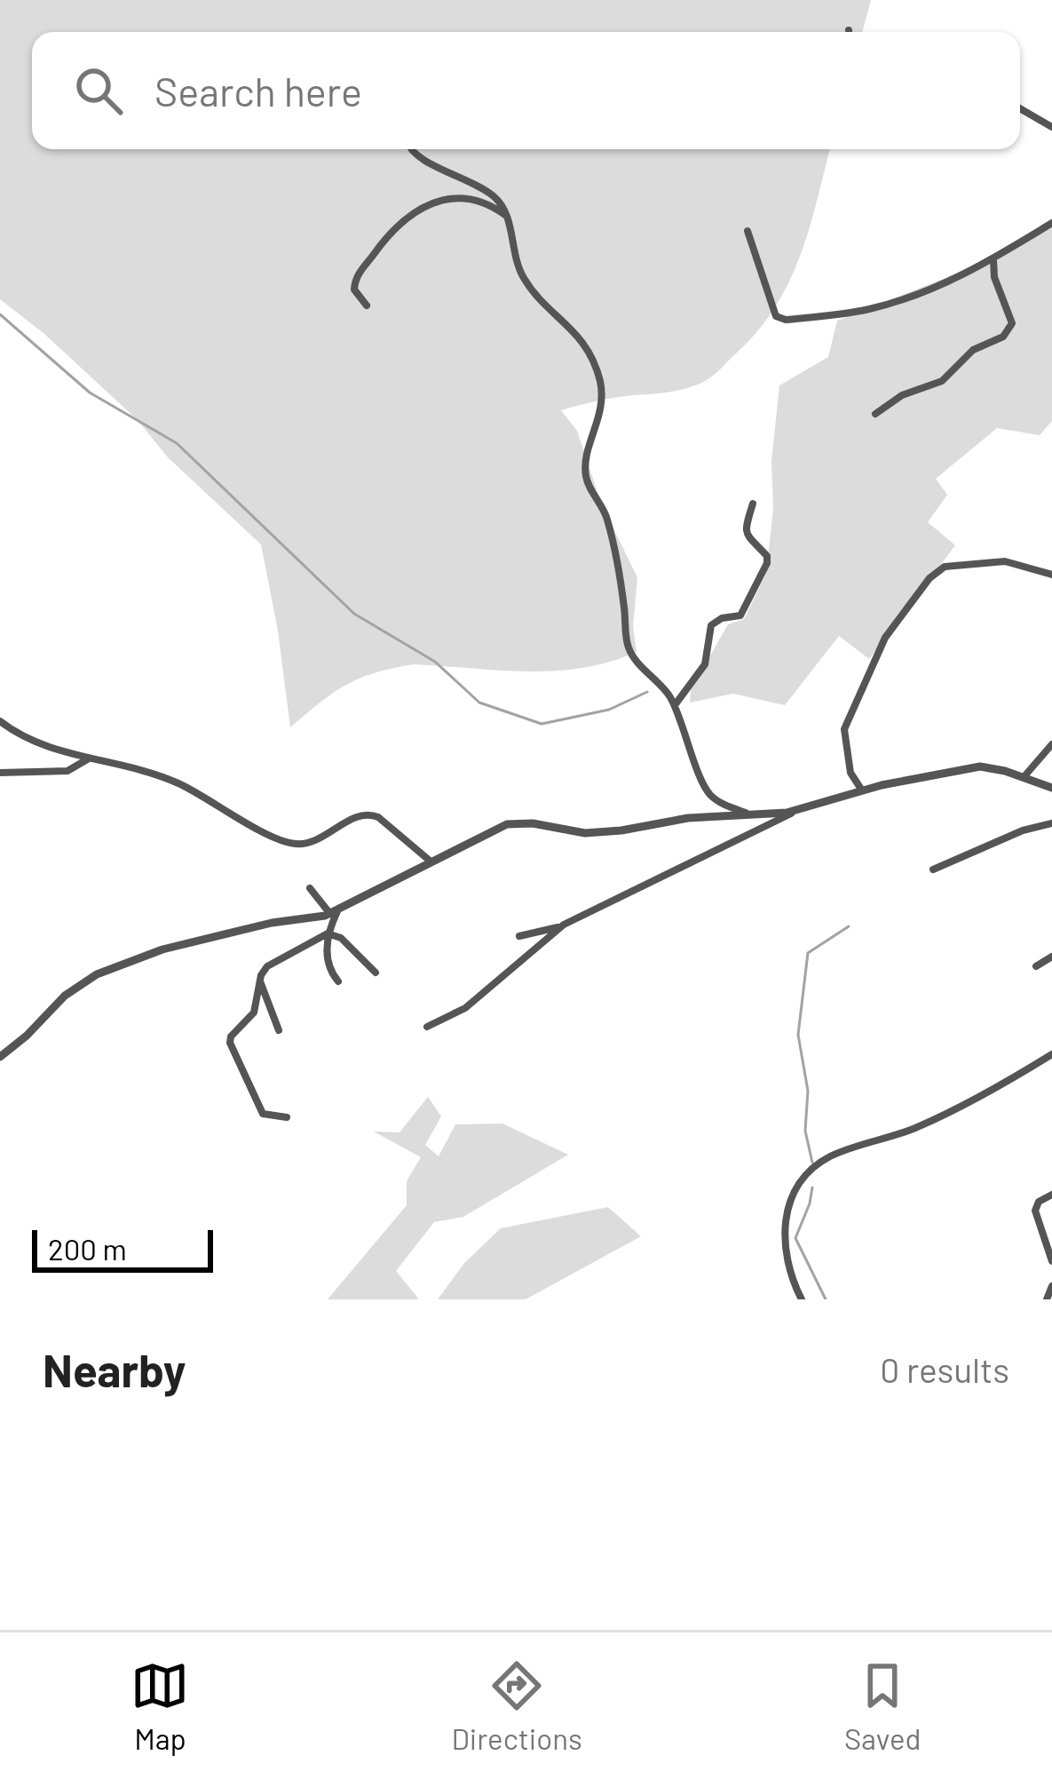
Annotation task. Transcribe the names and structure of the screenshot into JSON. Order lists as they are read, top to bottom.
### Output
{
  "scale_bar": "200 m",
  "page": {
    "search": "Search here",
    "scale": "200 m",
    "heading": ["Nearby", "0 results"],
    "nav": ["Map", "Directions", "Saved"]
  }
}
